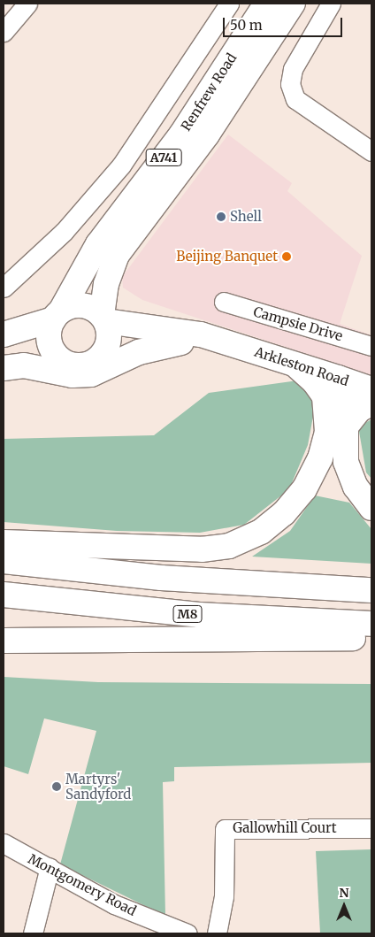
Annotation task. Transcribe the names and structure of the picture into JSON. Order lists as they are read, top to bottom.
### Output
{
  "streets": {
    "main road": [
      "Renfrew Road",
      "A741",
      "Arkleston Road",
      "M8"
    ],
    "street": ["Campsie Drive", "Gallowhill Court", "Montgomery Road"]
  },
  "crossings": [
    ["Renfrew Road", "Arkleston Road"]
  ],
  "places": ["Shell", "Beijing Banquet", "Martyrs' Sandyford"],
  "scale_bar": "50 m",
  "north": "top"
}
